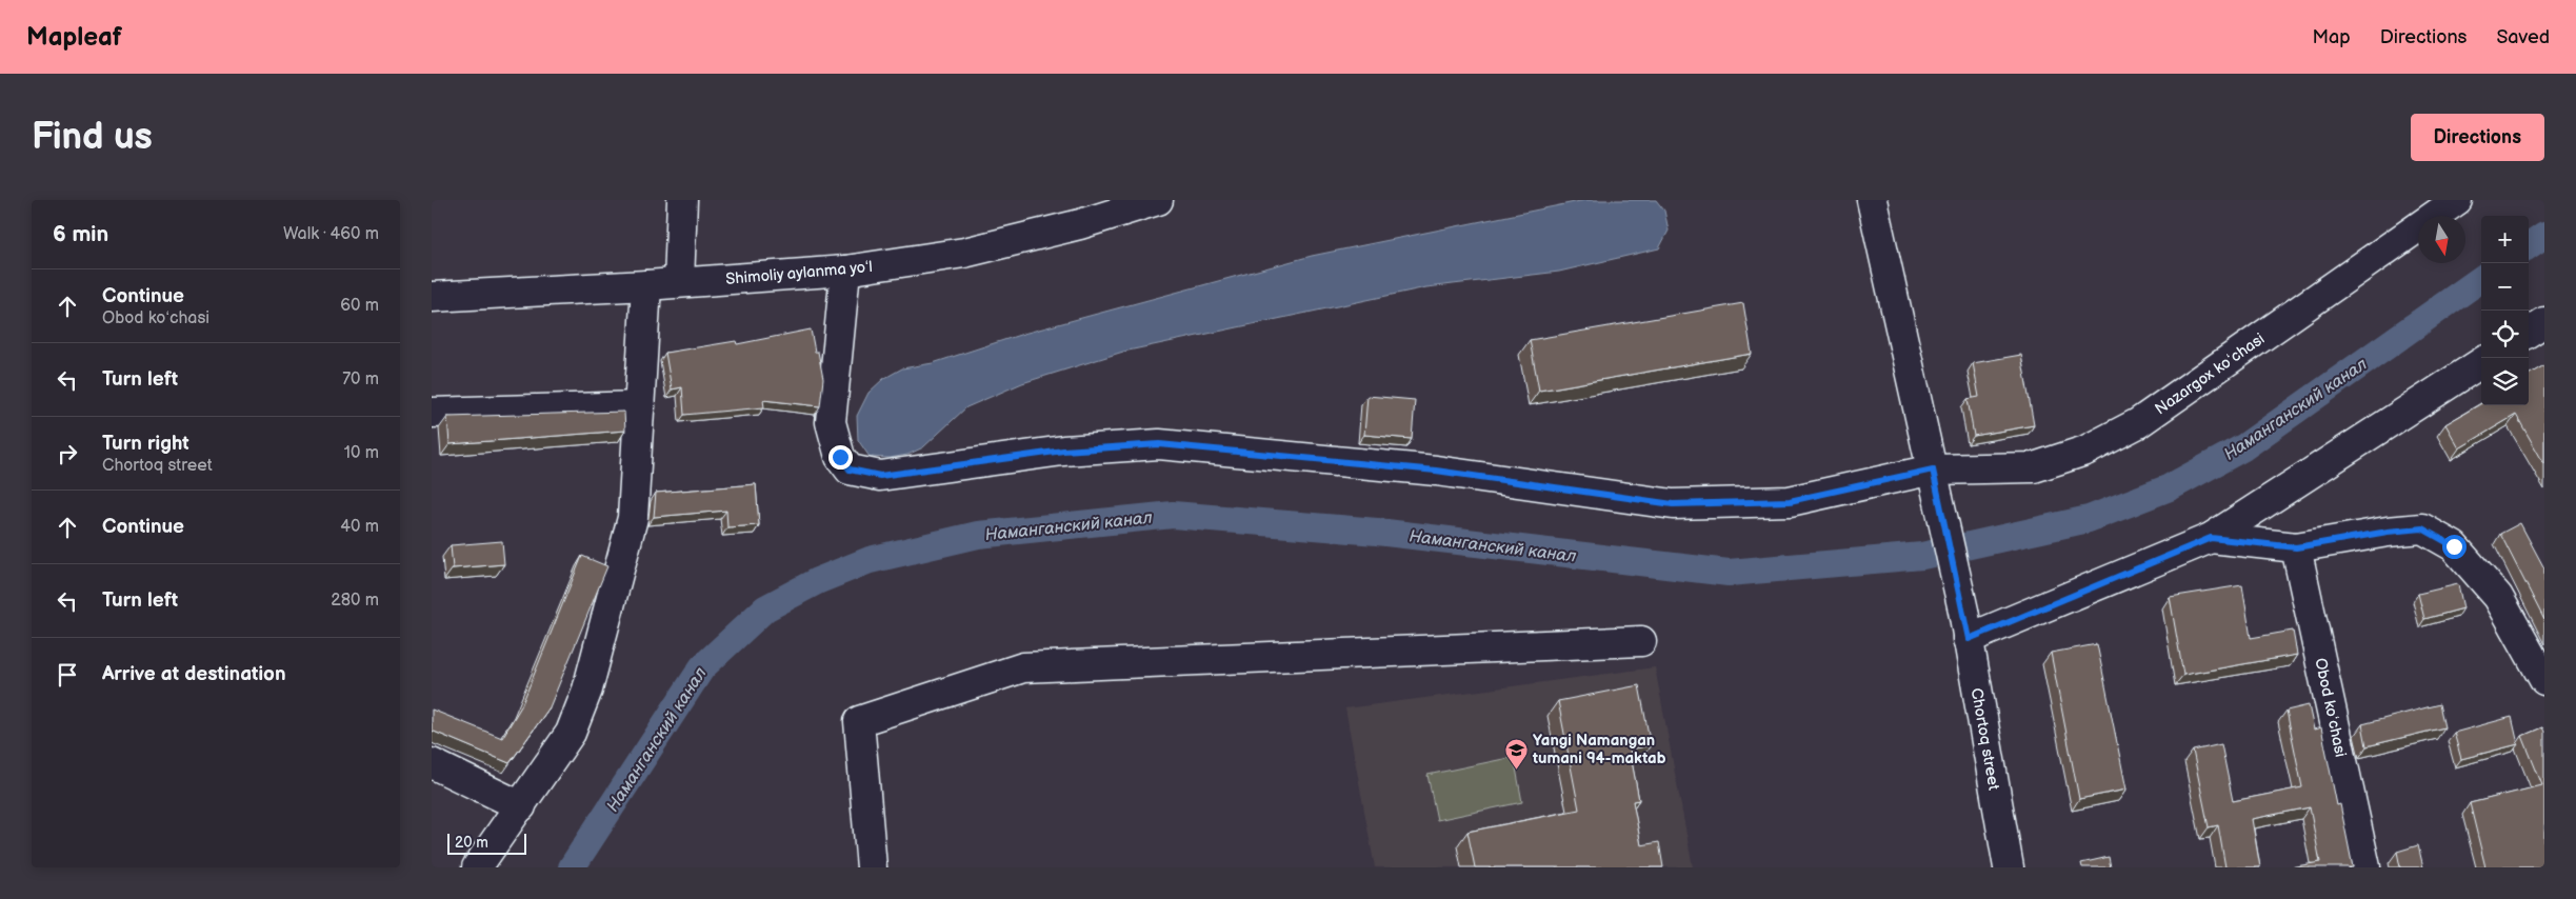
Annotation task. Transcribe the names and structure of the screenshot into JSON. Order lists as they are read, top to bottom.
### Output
{
  "streets": {
    "street": [
      "Shimoliy aylanma yoʻl",
      "Nazargox koʻchasi",
      "Obod koʻchasi",
      "Chortoq street"
    ]
  },
  "crossings": [
    ["Shimoliy aylanma yoʻl", "Nazargox koʻchasi"],
    ["Nazargox koʻchasi", "Chortoq street"]
  ],
  "water": ["Наманганский канал"],
  "places": {
    "school or university": ["Yangi Namangan tumani 94-maktab"]
  },
  "scale_bar": "20 m",
  "north": "bottom",
  "page": {
    "header": "Mapleaf",
    "nav": ["Map", "Directions", "Saved"],
    "buttons": "Directions",
    "title": "Find us",
    "heading": ["6 min", "Walk · 460 m"],
    "map_buttons": ["+", "−"],
    "list": [
      ["Continue", "Obod koʻchasi", "60 m"],
      ["Turn left", "70 m"],
      ["Turn right", "Chortoq street", "10 m"],
      ["Continue", "40 m"],
      ["Turn left", "280 m"],
      "Arrive at destination"
    ],
    "scale": "20 m"
  }
}
